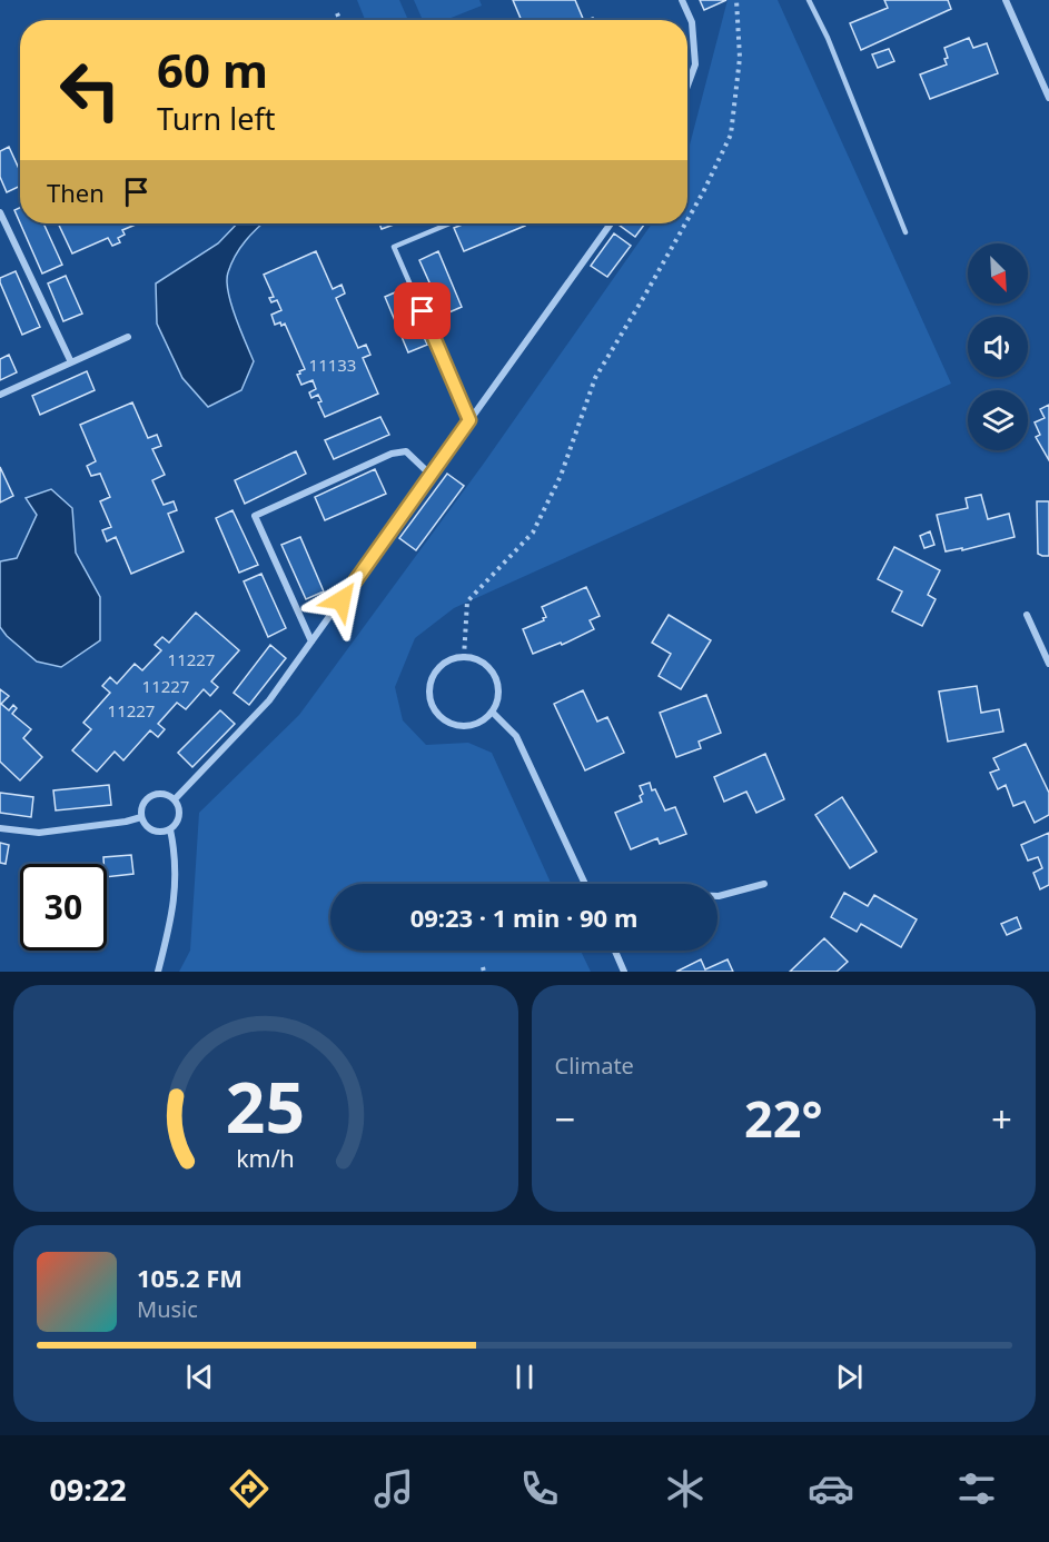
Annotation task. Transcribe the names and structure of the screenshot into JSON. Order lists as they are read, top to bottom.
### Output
{
  "house_numbers": [
    "11133",
    "11227",
    "11227",
    "11227"
  ],
  "north": "bottom right",
  "page": {
    "turn": ["60 m", "Turn left"],
    "then": "Then",
    "limit": "30",
    "trip": "09:23 · 1 min · 90 m",
    "tile": "Climate",
    "heat": ["−", "22°", "+"],
    "song": ["105.2 FM", "Music"],
    "tabs": "09:22",
    "gauge": ["25", "km/h"]
  }
}
